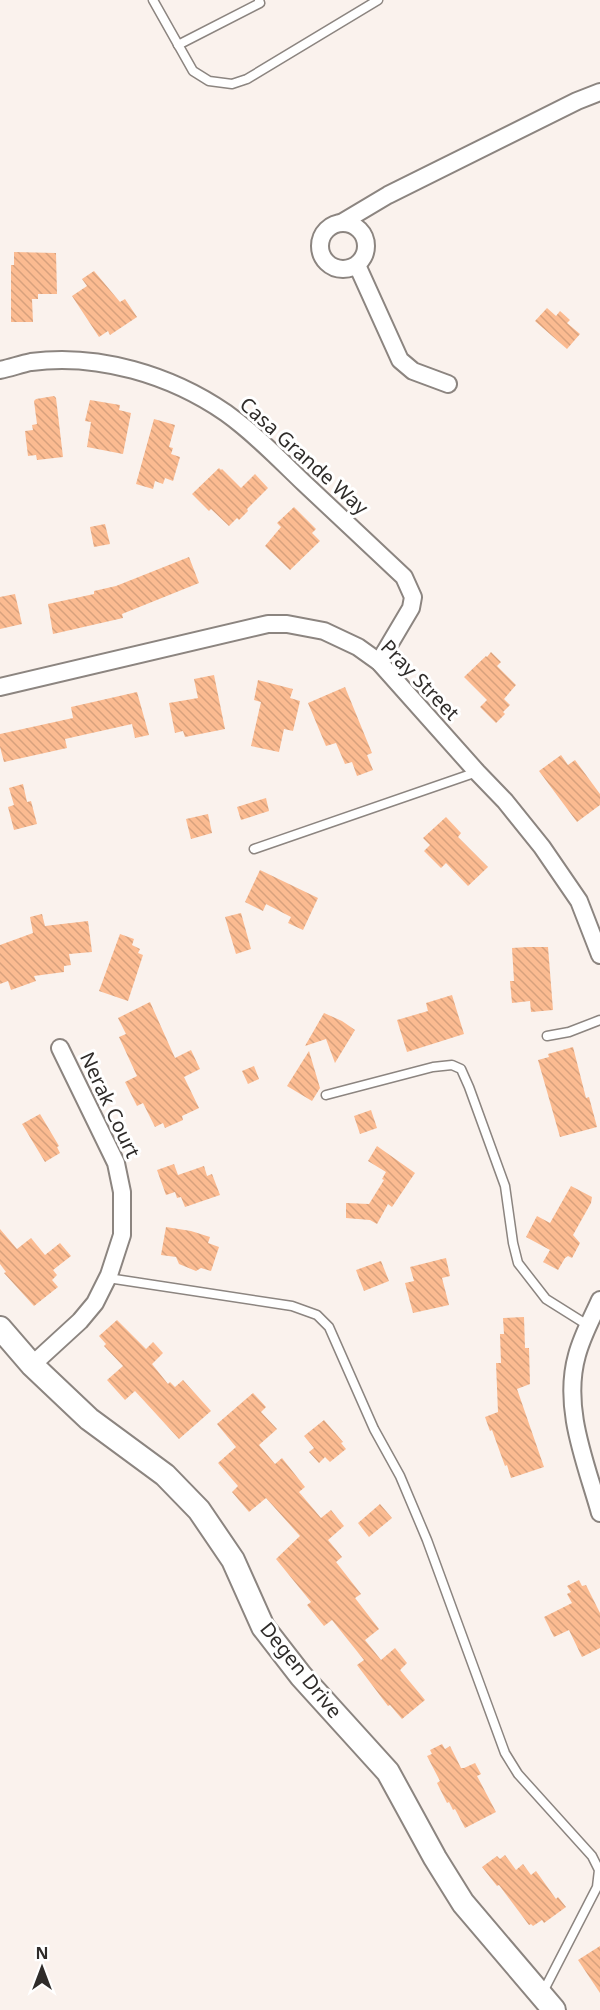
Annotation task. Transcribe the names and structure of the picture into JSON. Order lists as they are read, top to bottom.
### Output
{
  "streets": {
    "street": [
      "Casa Grande Way",
      "Pray Street",
      "Nerak Court",
      "Degen Drive"
    ]
  },
  "crossings": [
    ["Casa Grande Way", "Pray Street"],
    ["Nerak Court", "Degen Drive"]
  ],
  "north": "top"
}
